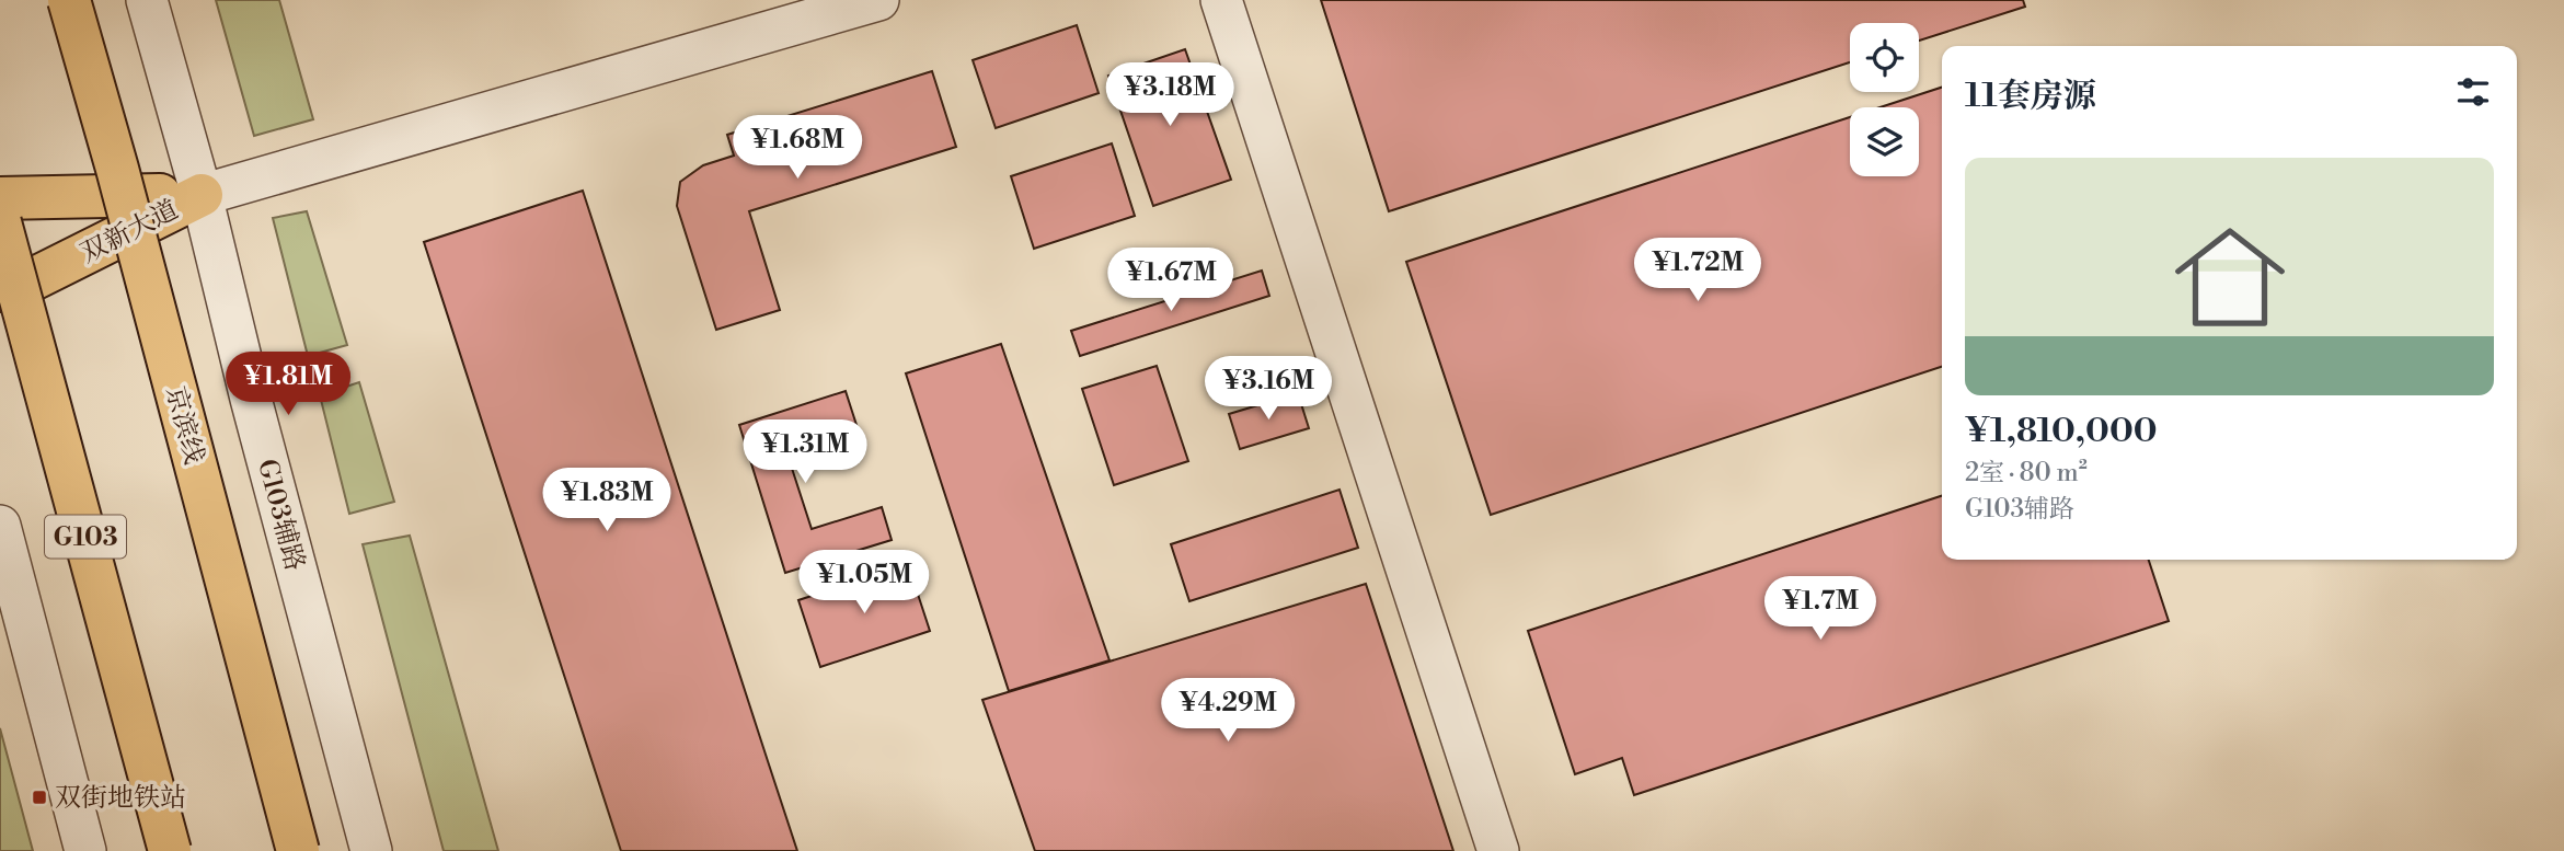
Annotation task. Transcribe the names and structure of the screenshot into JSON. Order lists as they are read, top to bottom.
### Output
{
  "streets": {
    "main road": ["双新大道", "京滨线", "G103"],
    "street": ["G103辅路"]
  },
  "crossings": [
    ["双新大道", "G103辅路"]
  ],
  "places": {
    "transit": ["双街地铁站"]
  },
  "page": {
    "heading": "11套房源",
    "price": [
      "¥3.18M",
      "¥1.68M",
      "¥1.72M",
      "¥1.67M",
      "¥1.81M",
      "¥3.16M",
      "¥1.31M",
      "¥1.83M",
      "¥1.05M",
      "¥1.7M",
      "¥4.29M"
    ],
    "list": [
      {
        "name": "¥1,810,000",
        "note": "2室 · 80 m² · G103辅路"
      }
    ]
  }
}
